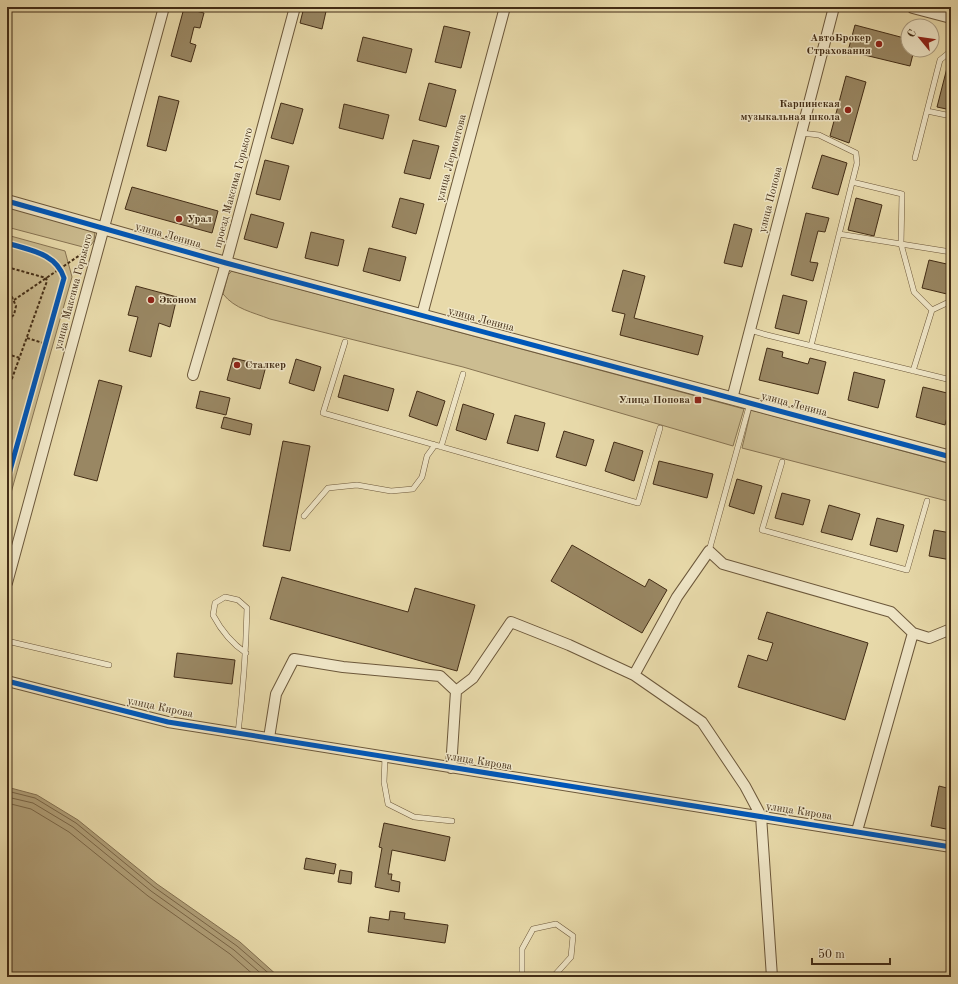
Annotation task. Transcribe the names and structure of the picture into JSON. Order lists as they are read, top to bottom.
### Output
{
  "streets": {
    "street": [
      "улица Лермонтова",
      "проезд Максима Горького",
      "улица Попова",
      "улица Ленина",
      "улица Максима Горького",
      "улица Кирова"
    ]
  },
  "crossings": [
    ["улица Лермонтова", "улица Ленина"],
    ["проезд Максима Горького", "улица Ленина"],
    ["улица Попова", "улица Ленина"],
    ["улица Ленина", "улица Максима Горького"]
  ],
  "places": {
    "other": [
      "АвтоБрокер Страхования",
      "Карпинская музыкальная школа",
      "Урал",
      "Эконом",
      "Сталкер"
    ],
    "transit": ["Улица Попова"]
  },
  "scale_bar": "50 m",
  "north": "top left"
}
